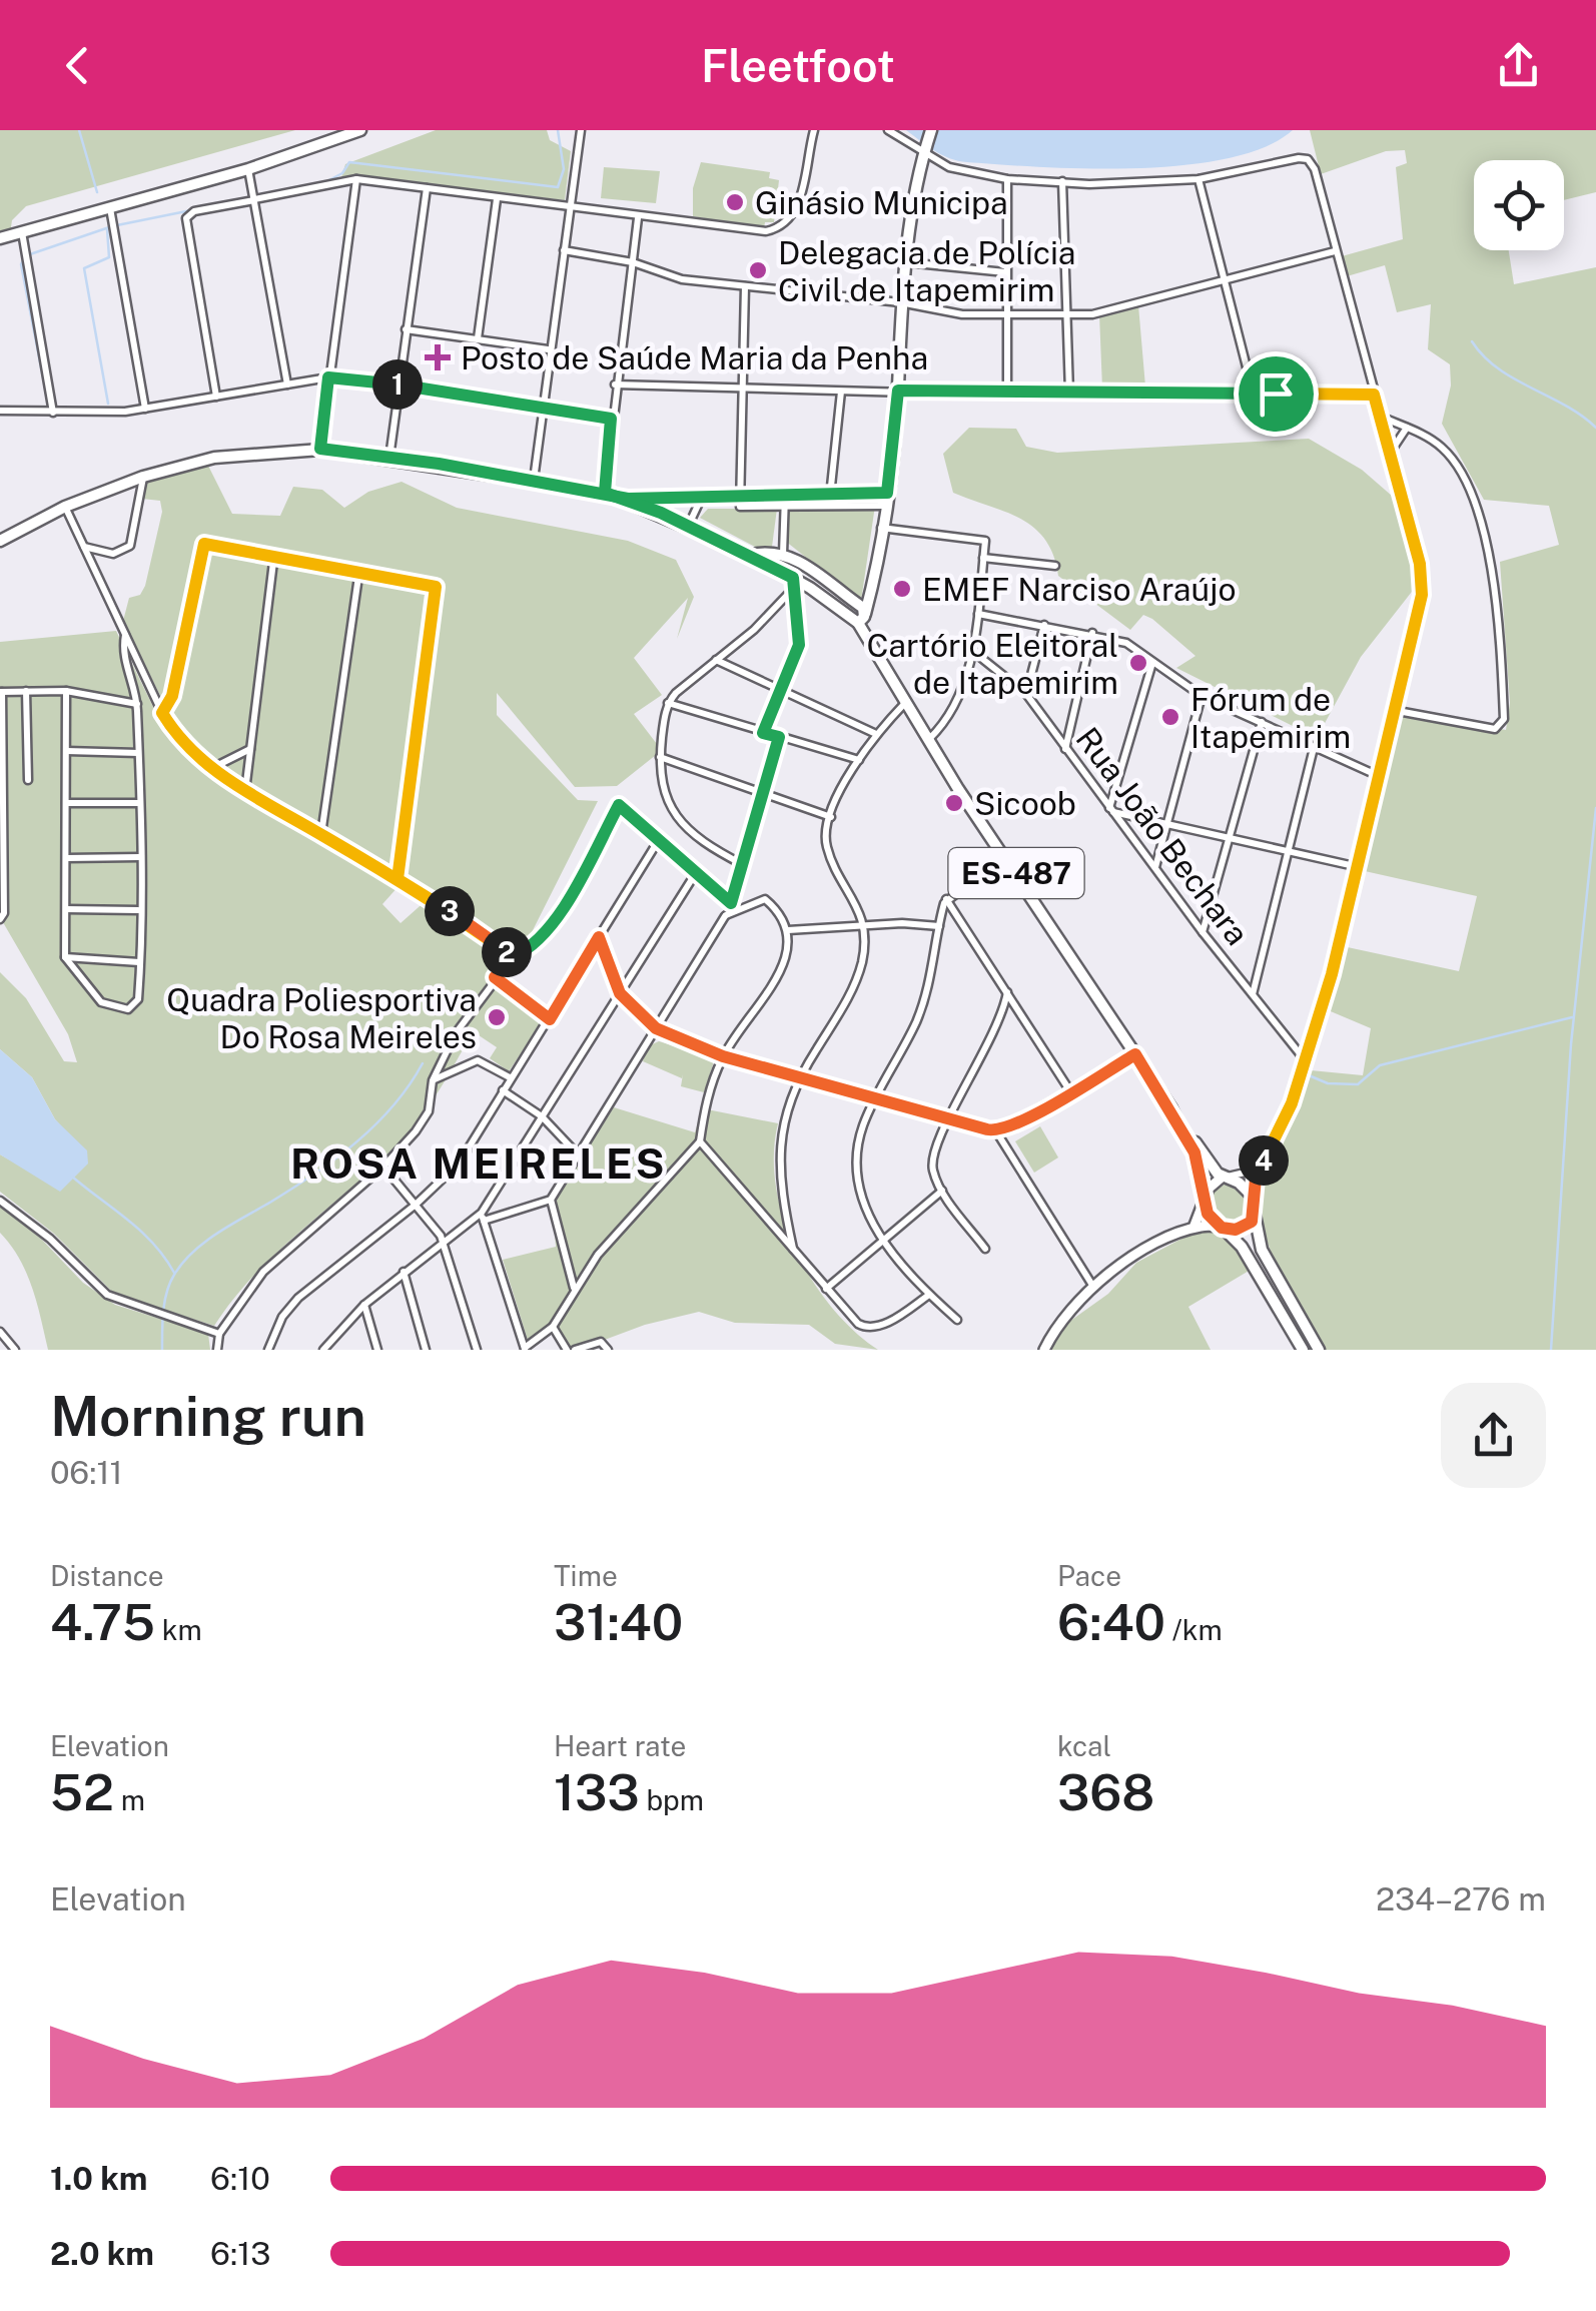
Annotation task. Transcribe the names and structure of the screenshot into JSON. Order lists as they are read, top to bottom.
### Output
{
  "streets": {
    "main road": ["ES-487"],
    "street": ["Rua João Bechara"]
  },
  "districts": ["ROSA MEIRELES"],
  "places": {
    "other": [
      "Ginásio Municipa",
      "Delegacia de Polícia Civil de Itapemirim",
      "EMEF Narciso Araújo",
      "Cartório Eleitoral de Itapemirim",
      "Fórum de Itapemirim",
      "Sicoob",
      "Quadra Poliesportiva Do Rosa Meireles"
    ],
    "health": ["Posto de Saúde Maria da Penha"]
  },
  "page": {
    "header": "Fleetfoot",
    "pins": [
      "1",
      "3",
      "2",
      "4"
    ],
    "heading": ["Morning run", "06:11"],
    "stats": [
      ["Distance", "4.75 km"],
      ["Time", "31:40"],
      ["Pace", "6:40 /km"],
      ["Elevation", "52 m"],
      ["Heart rate", "133 bpm"],
      ["kcal", "368"]
    ],
    "chart": ["Elevation", "234–276 m"],
    "list": [
      {
        "name": "1.0 km",
        "note": "6:10"
      },
      {
        "name": "2.0 km",
        "note": "6:13"
      }
    ]
  }
}
